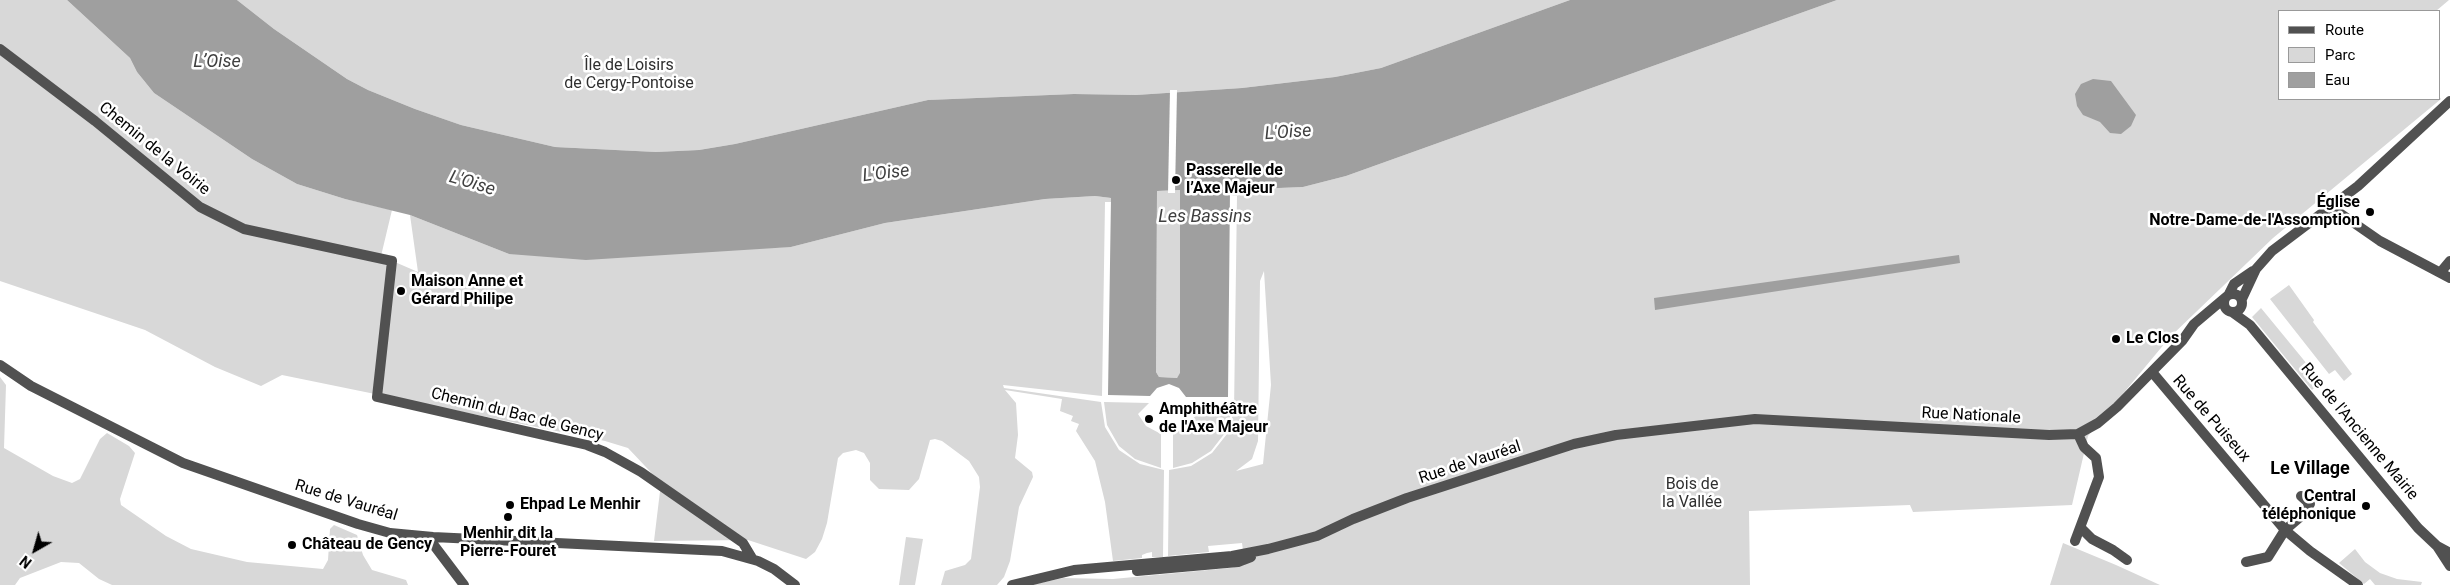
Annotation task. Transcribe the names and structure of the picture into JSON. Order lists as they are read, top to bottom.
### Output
{
  "streets": {
    "street": [
      "Chemin de la Voirie",
      "Chemin du Bac de Gency",
      "Rue Nationale",
      "Rue de Puiseux",
      "Rue de l'Ancienne Mairie",
      "Rue de Vauréal"
    ]
  },
  "crossings": [
    ["Chemin de la Voirie", "Chemin du Bac de Gency"],
    ["Chemin du Bac de Gency", "Rue de Vauréal"],
    ["Rue Nationale", "Rue de Vauréal"]
  ],
  "districts": ["Le Village"],
  "water": ["L’Oise", "L'Oise", "Les Bassins"],
  "parks": ["Île de Loisirs de Cergy-Pontoise", "Bois de la Vallée"],
  "places": [
    "Passerelle de l’Axe Majeur",
    "Église Notre-Dame-de-l'Assomption",
    "Maison Anne et Gérard Philipe",
    "Le Clos",
    "Amphithéâtre de l'Axe Majeur",
    "Ehpad Le Menhir",
    "Central téléphonique",
    "Menhir dit la Pierre-Fouret",
    "Château de Gency"
  ],
  "legend": ["Route", "Parc", "Eau"],
  "north": "bottom left"
}
